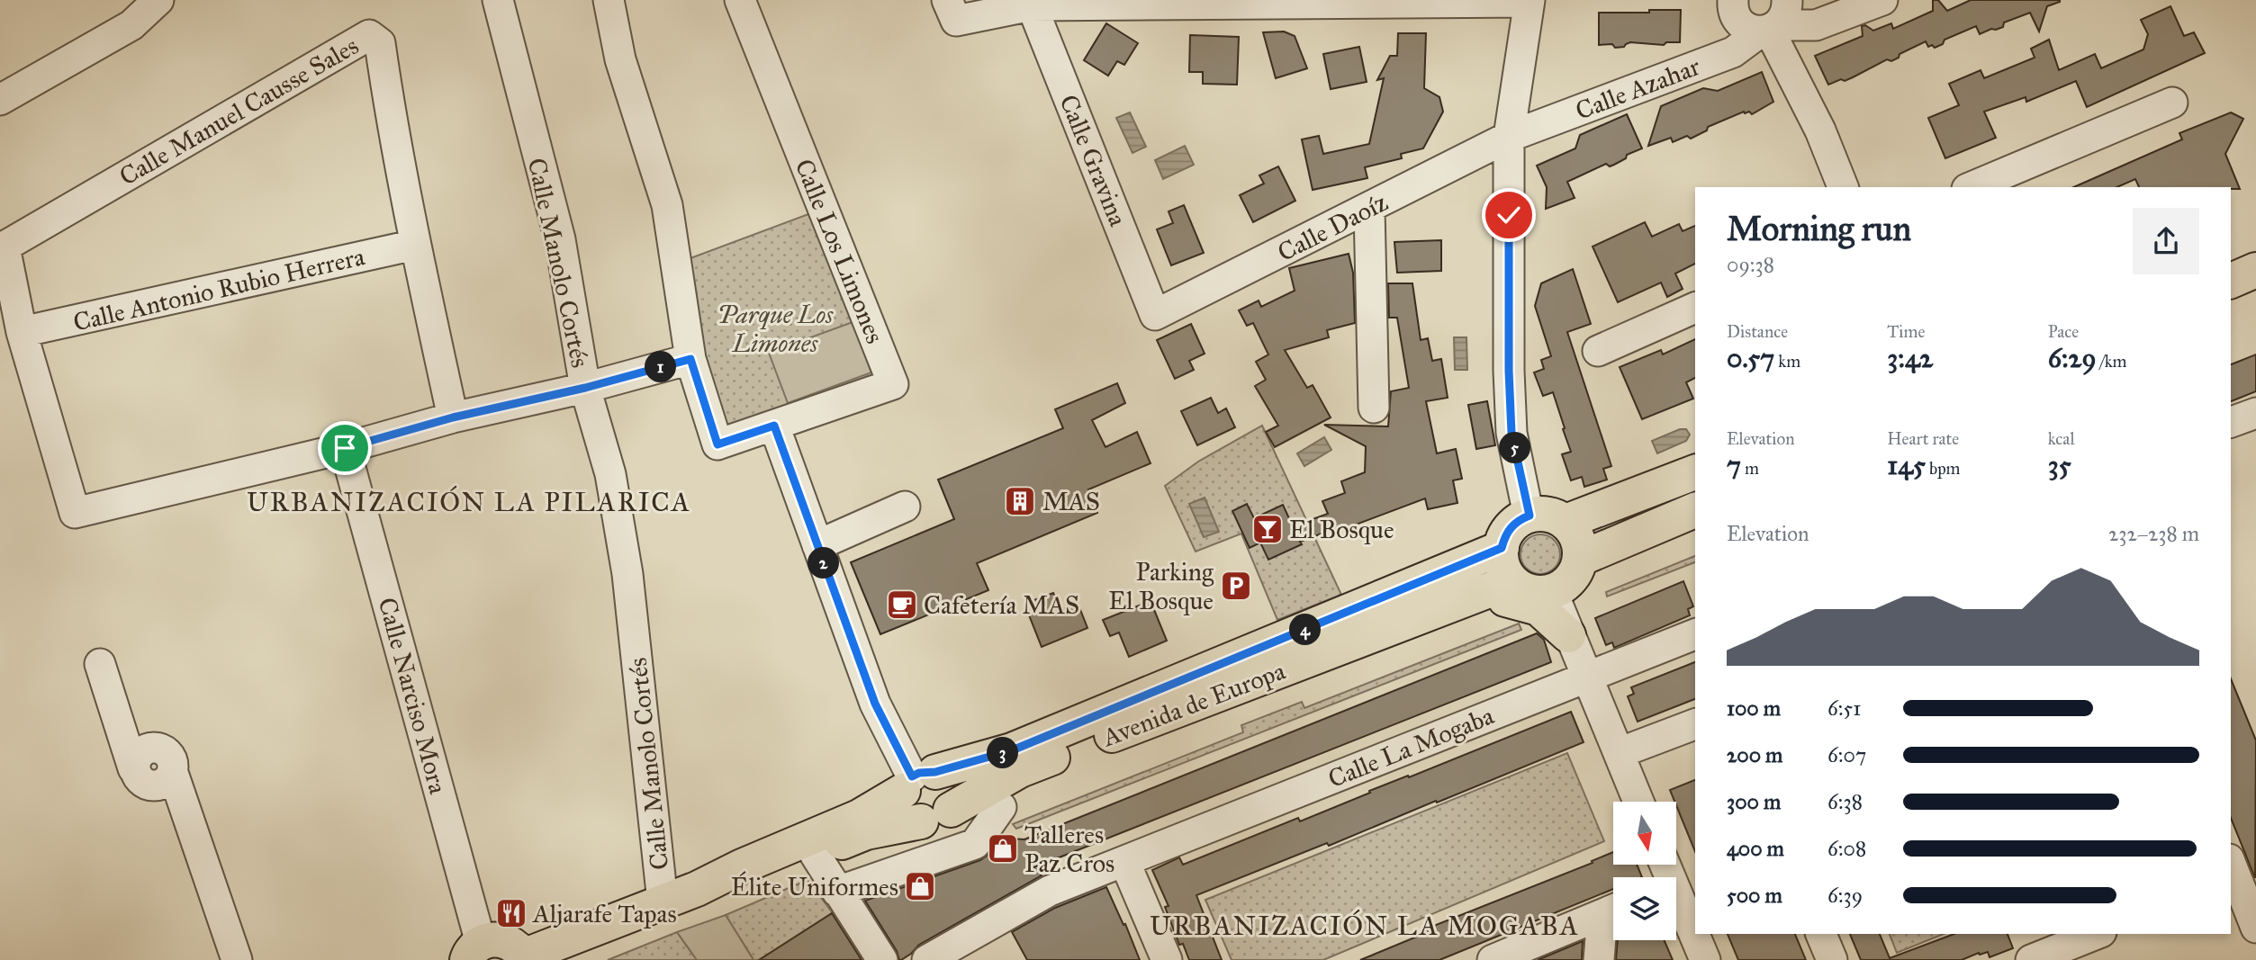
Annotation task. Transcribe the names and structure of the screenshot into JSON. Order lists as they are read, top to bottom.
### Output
{
  "streets": {
    "main road": ["Avenida de Europa"],
    "street": [
      "Calle Azahar",
      "Calle Manuel Causse Sales",
      "Calle Gravina",
      "Calle Daoíz",
      "Calle Los Limones",
      "Calle Manolo Cortés",
      "Calle Antonio Rubio Herrera",
      "Calle Narciso Mora",
      "Calle La Mogaba"
    ]
  },
  "crossings": [
    ["Calle Azahar", "Calle Daoíz"],
    ["Calle Manuel Causse Sales", "Calle Antonio Rubio Herrera"],
    ["Calle Manuel Causse Sales", "Calle Narciso Mora"],
    ["Calle Gravina", "Calle Daoíz"],
    ["Calle Manolo Cortés", "Avenida de Europa"]
  ],
  "districts": ["URBANIZACIÓN LA PILARICA", "URBANIZACIÓN LA MOGABA"],
  "parks": ["Parque Los Limones"],
  "places": {
    "building": ["MAS"],
    "bar": ["El Bosque"],
    "parking": ["Parking El Bosque"],
    "cafe": ["Cafetería MAS"],
    "shop": ["Talleres Paz Cros", "Élite Uniformes"],
    "restaurant": ["Aljarafe Tapas"]
  },
  "north": "bottom",
  "page": {
    "heading": ["Morning run", "09:38"],
    "stats": [
      ["Distance", "0.57 km"],
      ["Time", "3:42"],
      ["Pace", "6:29 /km"],
      ["Elevation", "7 m"],
      ["Heart rate", "145 bpm"],
      ["kcal", "35"]
    ],
    "pins": [
      "1",
      "5",
      "2",
      "4",
      "3"
    ],
    "chart": ["Elevation", "232–238 m"],
    "list": [
      {
        "name": "100 m",
        "note": "6:51"
      },
      {
        "name": "200 m",
        "note": "6:07"
      },
      {
        "name": "300 m",
        "note": "6:38"
      },
      {
        "name": "400 m",
        "note": "6:08"
      },
      {
        "name": "500 m",
        "note": "6:39"
      }
    ]
  }
}
